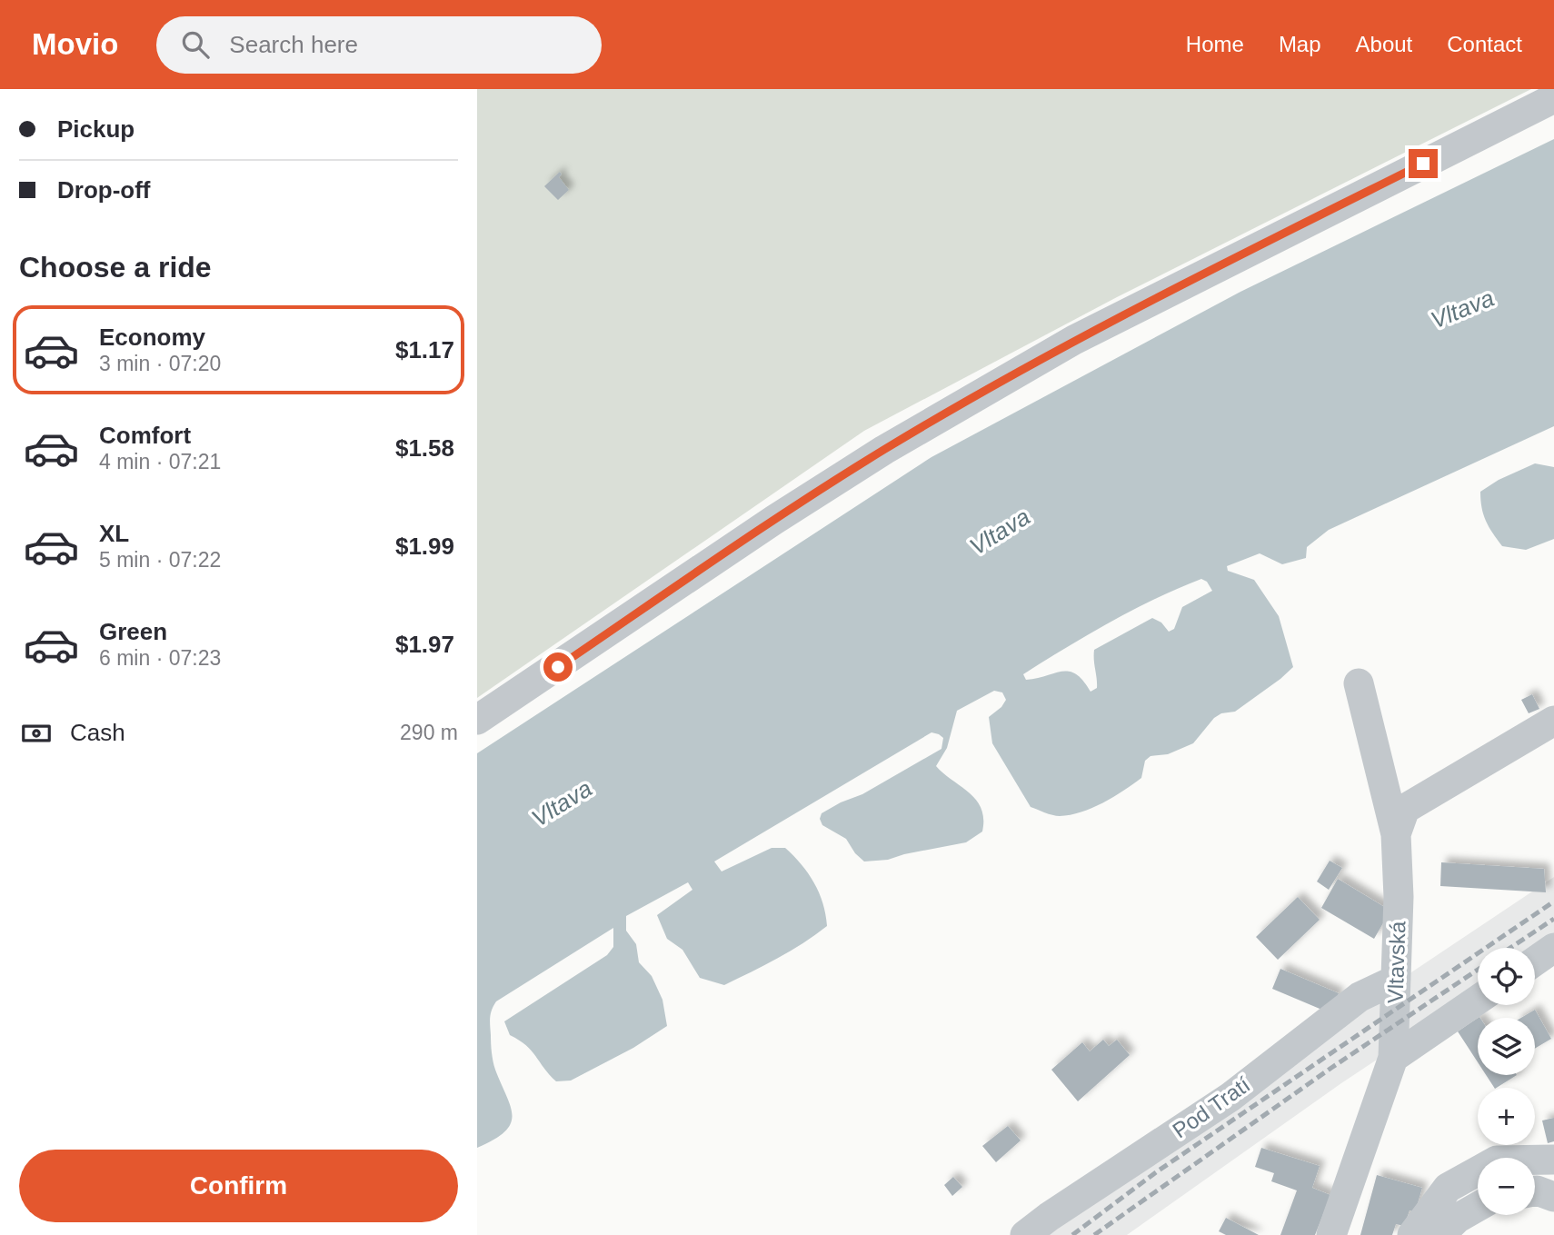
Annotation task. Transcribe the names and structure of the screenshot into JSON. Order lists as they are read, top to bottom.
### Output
{
  "streets": {
    "street": ["Vltavská", "Pod Tratí"]
  },
  "crossings": [
    ["Vltavská", "Pod Tratí"]
  ],
  "water": ["Vltava"],
  "page": {
    "header": "Movio",
    "search": "Search here",
    "nav": [
      "Home",
      "Map",
      "About",
      "Contact"
    ],
    "banner": ["Pickup", "Drop-off"],
    "heading": "Choose a ride",
    "list": [
      {
        "name": "Economy",
        "note": "3 min · 07:20",
        "value": "$1.17"
      },
      {
        "name": "Comfort",
        "note": "4 min · 07:21",
        "value": "$1.58"
      },
      {
        "name": "XL",
        "note": "5 min · 07:22",
        "value": "$1.99"
      },
      {
        "name": "Green",
        "note": "6 min · 07:23",
        "value": "$1.97"
      }
    ],
    "pay": ["Cash", "290 m"],
    "map_buttons": ["+", "−"],
    "buttons": "Confirm"
  }
}
